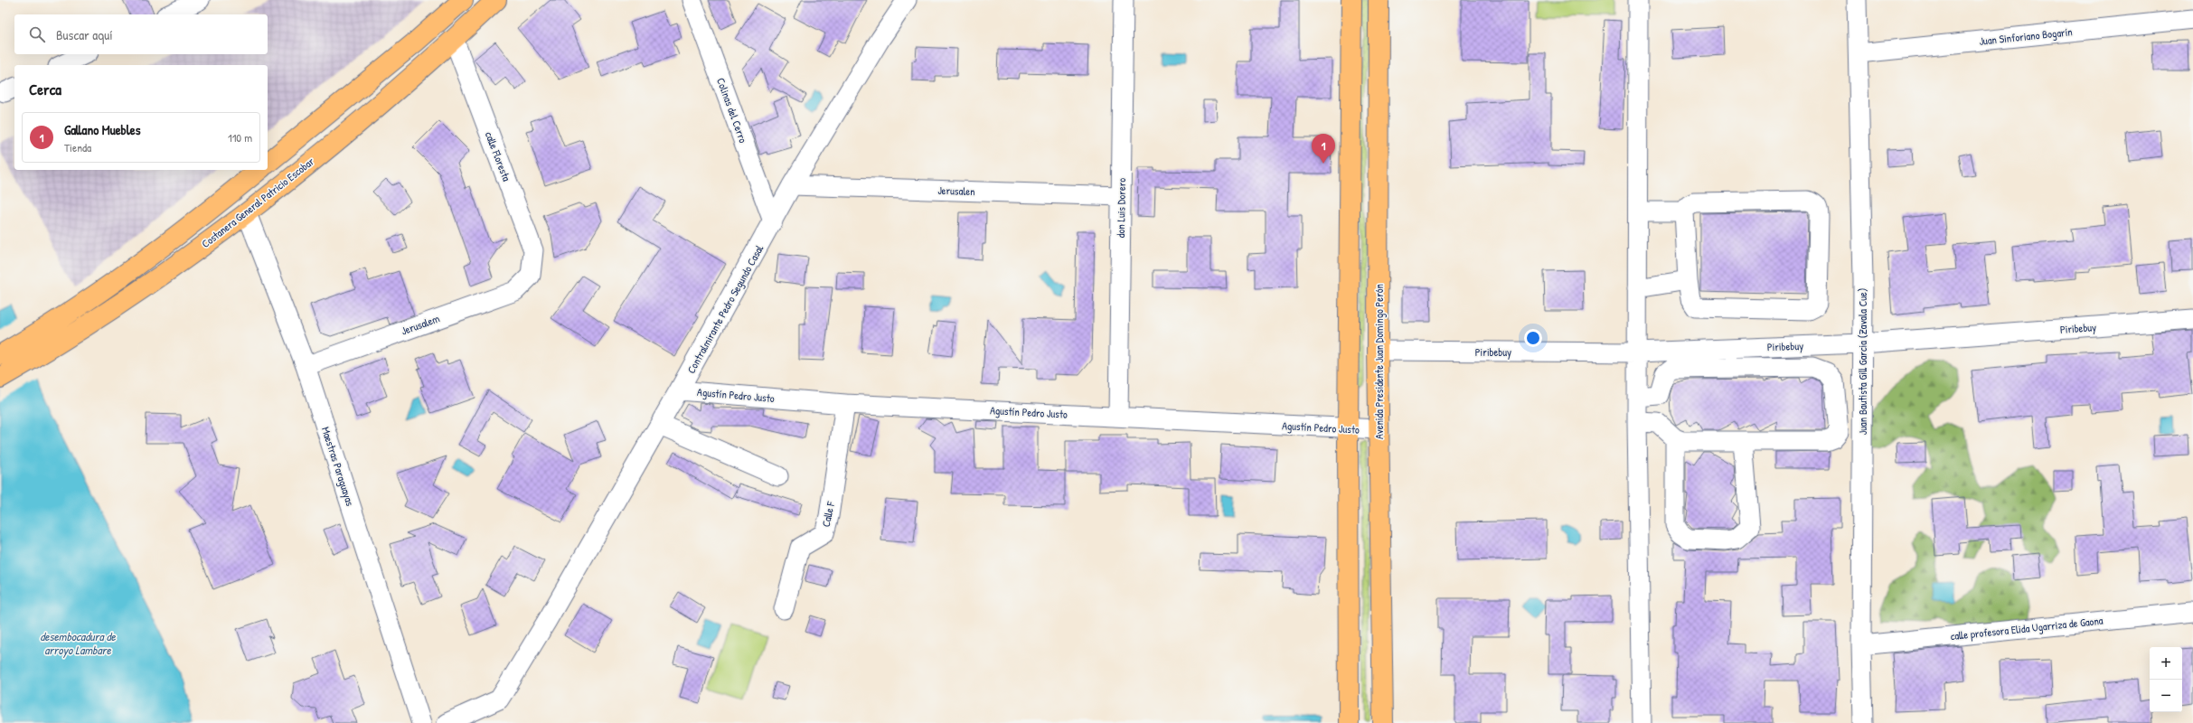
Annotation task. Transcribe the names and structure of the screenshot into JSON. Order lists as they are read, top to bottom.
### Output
{
  "streets": {
    "main road": ["Costanera General Patricio Escobar", "Avenida Presidente Juan Domingo Perón"],
    "street": [
      "Juan Sinforiano Bogarín",
      "Colinas del Cerro",
      "calle Floresta",
      "Jerusalen",
      "don Luis Dorero",
      "Contralmirante Pedro Segundo Casal",
      "Jerusalem",
      "Piribebuy",
      "Juan Bautista Gill Garcia (Zavala Cue)",
      "Agustín Pedro Justo",
      "Maestras Paraguayas",
      "Calle F",
      "calle profesora Elida Ugarriza de Gaona"
    ]
  },
  "crossings": [
    ["Juan Sinforiano Bogarín", "Juan Bautista Gill Garcia (Zavala Cue)"],
    ["Colinas del Cerro", "Contralmirante Pedro Segundo Casal"],
    ["calle Floresta", "Costanera General Patricio Escobar"],
    ["calle Floresta", "Jerusalem"],
    ["Jerusalen", "don Luis Dorero"],
    ["Jerusalen", "Contralmirante Pedro Segundo Casal"],
    ["Costanera General Patricio Escobar", "Maestras Paraguayas"],
    ["don Luis Dorero", "Agustín Pedro Justo"],
    ["Contralmirante Pedro Segundo Casal", "Agustín Pedro Justo"],
    ["Jerusalem", "Maestras Paraguayas"],
    ["Piribebuy", "Avenida Presidente Juan Domingo Perón"],
    ["Piribebuy", "Juan Bautista Gill Garcia (Zavala Cue)"],
    ["Avenida Presidente Juan Domingo Perón", "Agustín Pedro Justo"],
    ["Juan Bautista Gill Garcia (Zavala Cue)", "calle profesora Elida Ugarriza de Gaona"],
    ["Agustín Pedro Justo", "Calle F"]
  ],
  "water": ["desembocadura de arroyo Lambare"],
  "page": {
    "search": "Buscar aquí",
    "heading": "Cerca",
    "list": [
      {
        "mark": "1",
        "name": "Gallano Muebles",
        "note": "Tienda",
        "value": "110 m"
      }
    ],
    "pins": "1",
    "map_buttons": ["+", "−"]
  }
}
